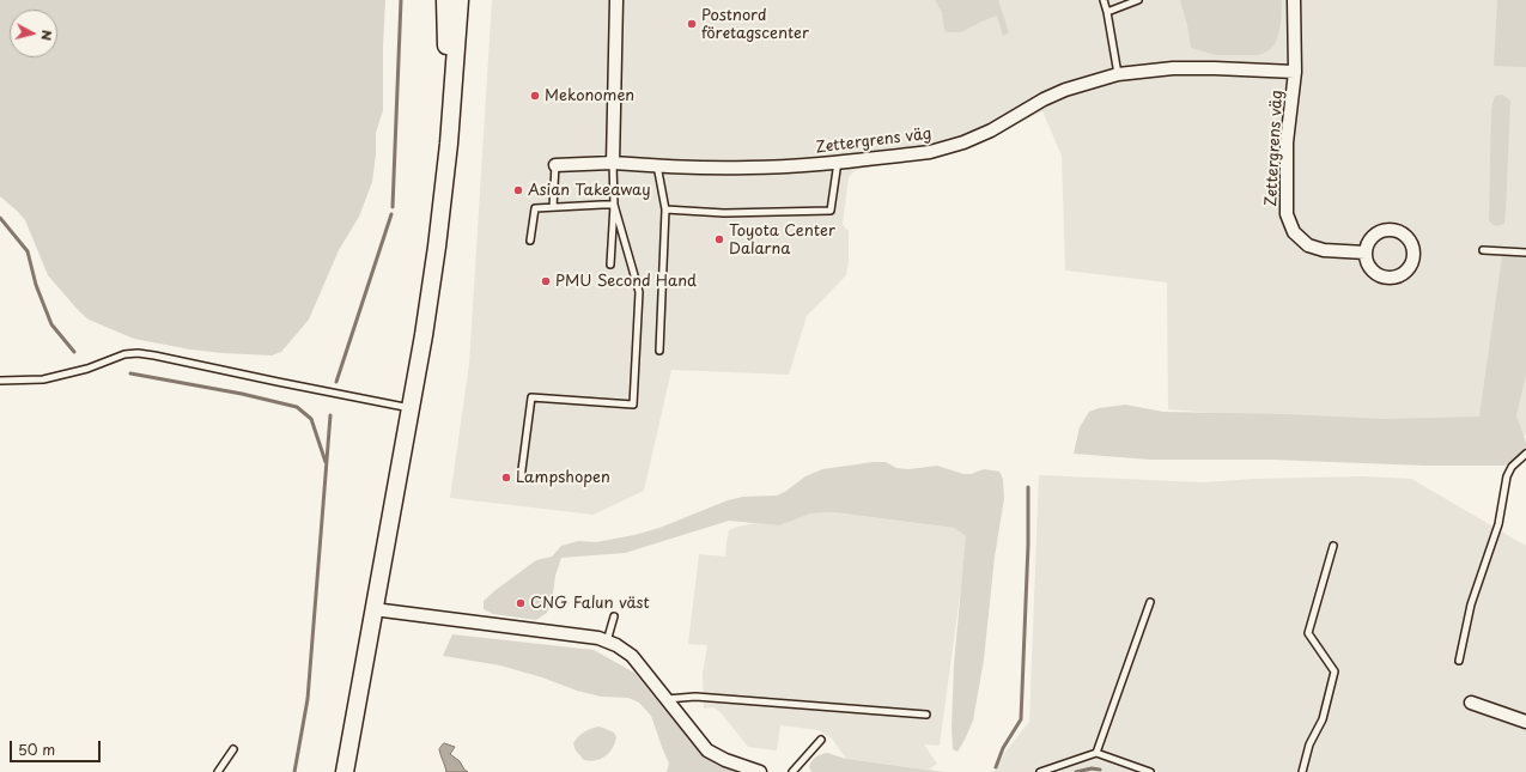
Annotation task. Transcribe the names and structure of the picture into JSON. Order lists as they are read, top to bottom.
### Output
{
  "streets": {
    "street": ["Zettergrens väg"]
  },
  "places": [
    "Postnord företagscenter",
    "Mekonomen",
    "Asian Takeaway",
    "Toyota Center Dalarna",
    "PMU Second Hand",
    "Lampshopen",
    "CNG Falun väst"
  ],
  "scale_bar": "50 m",
  "north": "right"
}
